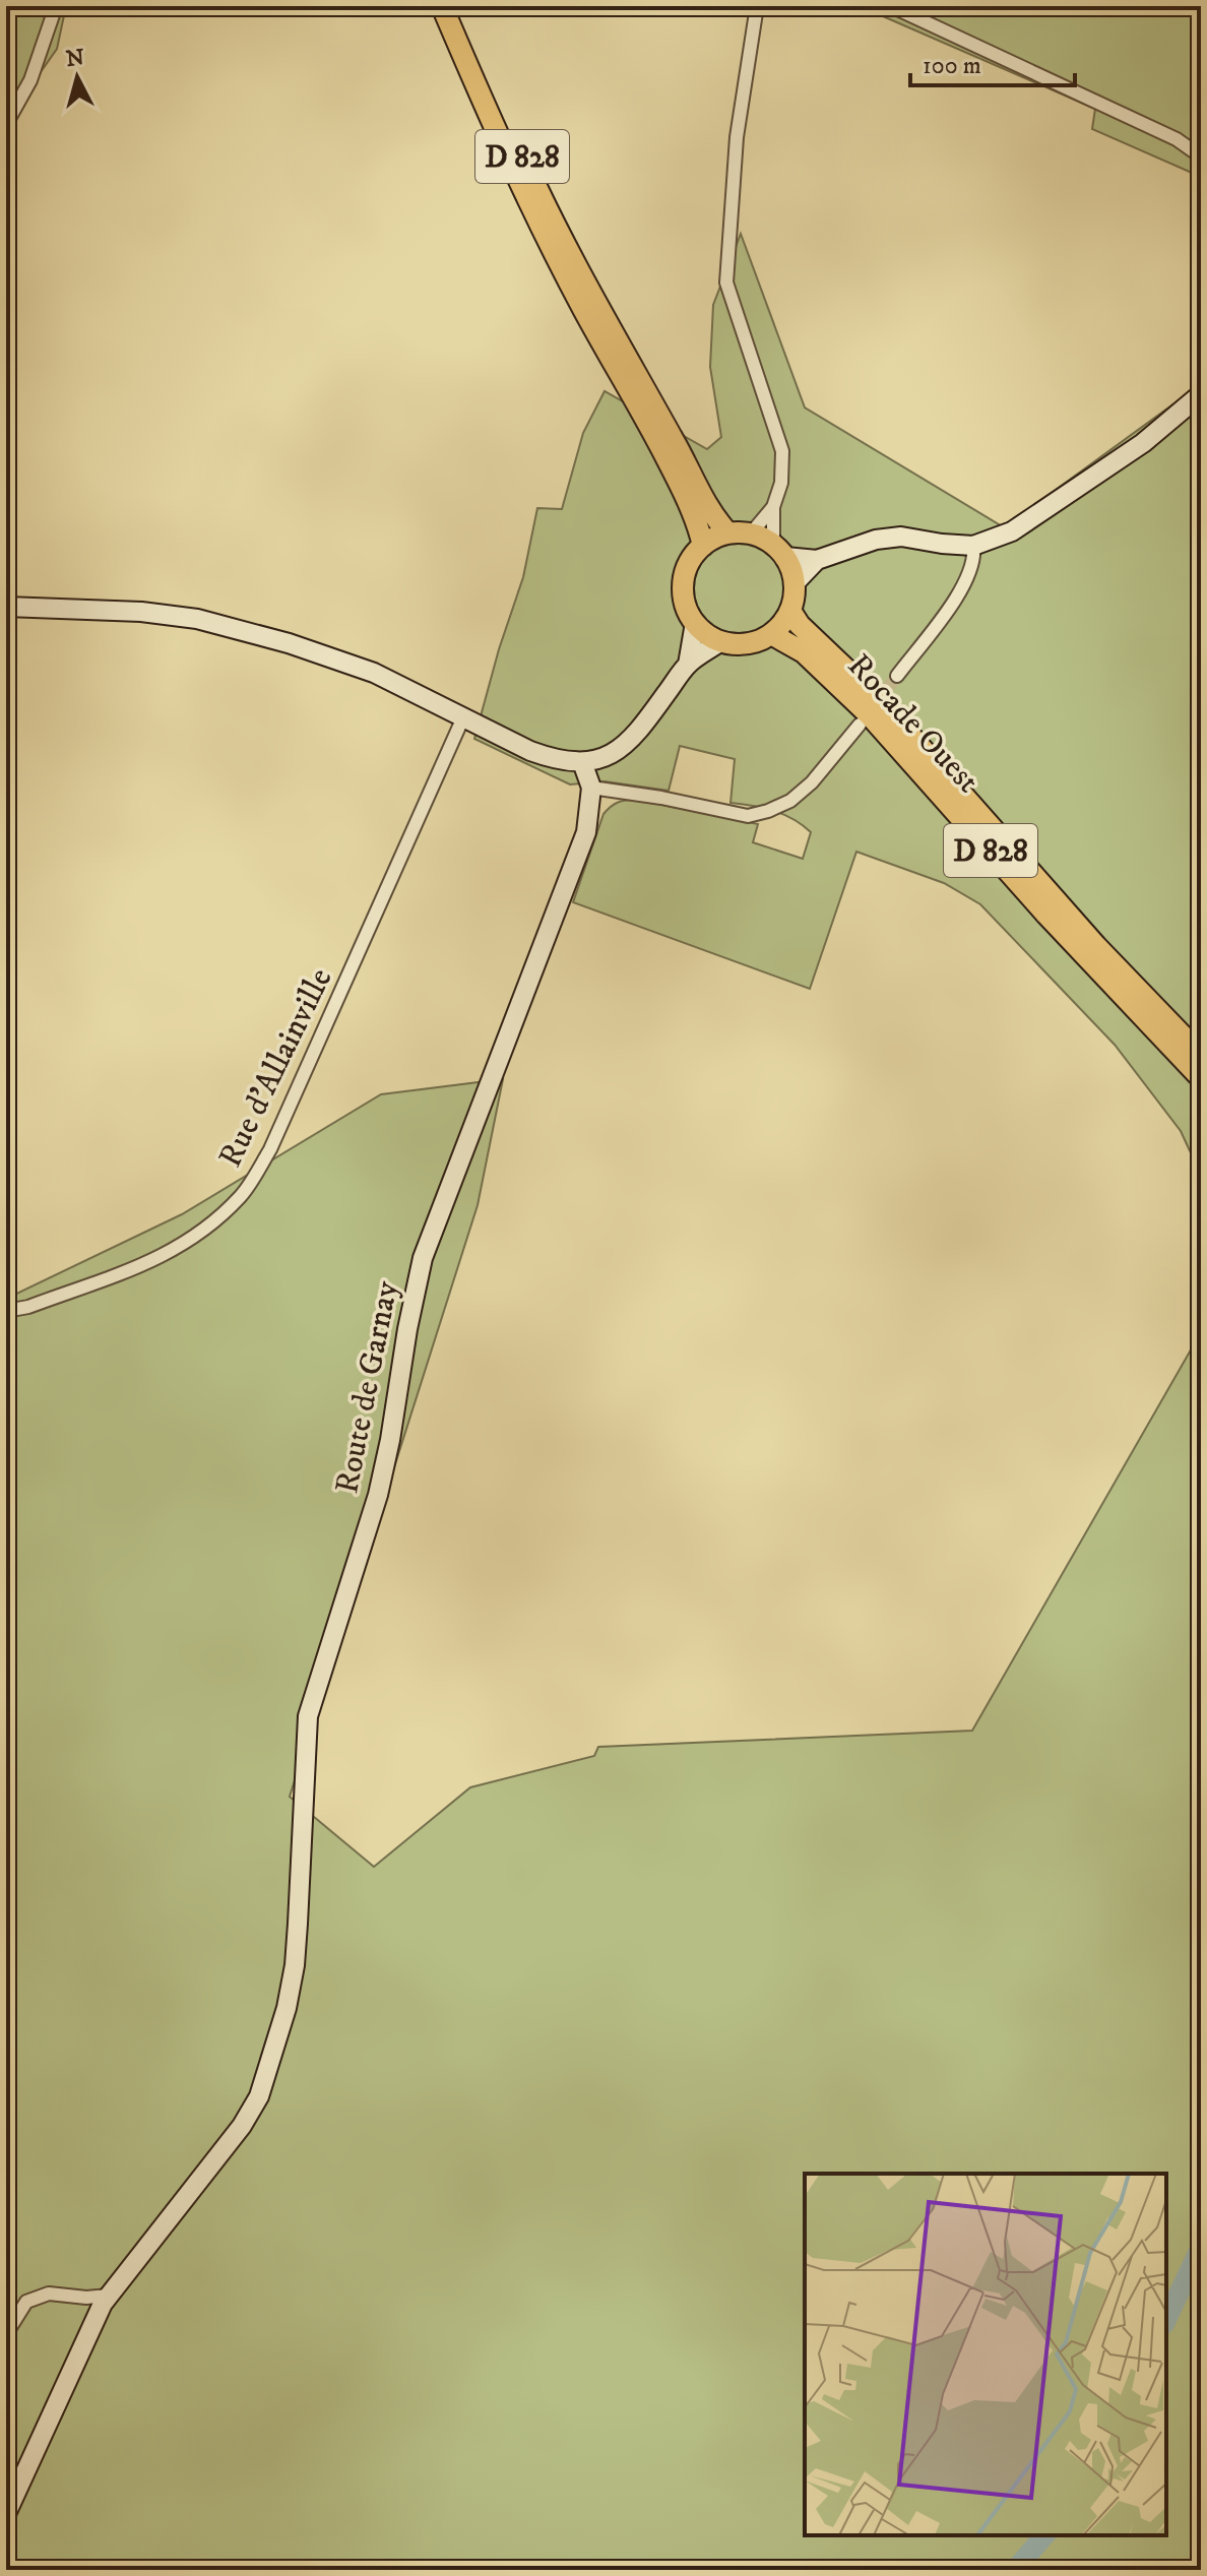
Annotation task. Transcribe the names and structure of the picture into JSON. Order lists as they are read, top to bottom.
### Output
{
  "streets": {
    "main road": ["D 828", "Rocade Ouest"],
    "street": ["Rue d'Allainville", "Route de Garnay"]
  },
  "crossings": [
    ["D 828", "Rocade Ouest"]
  ],
  "scale_bar": "100 m",
  "north": "top"
}
